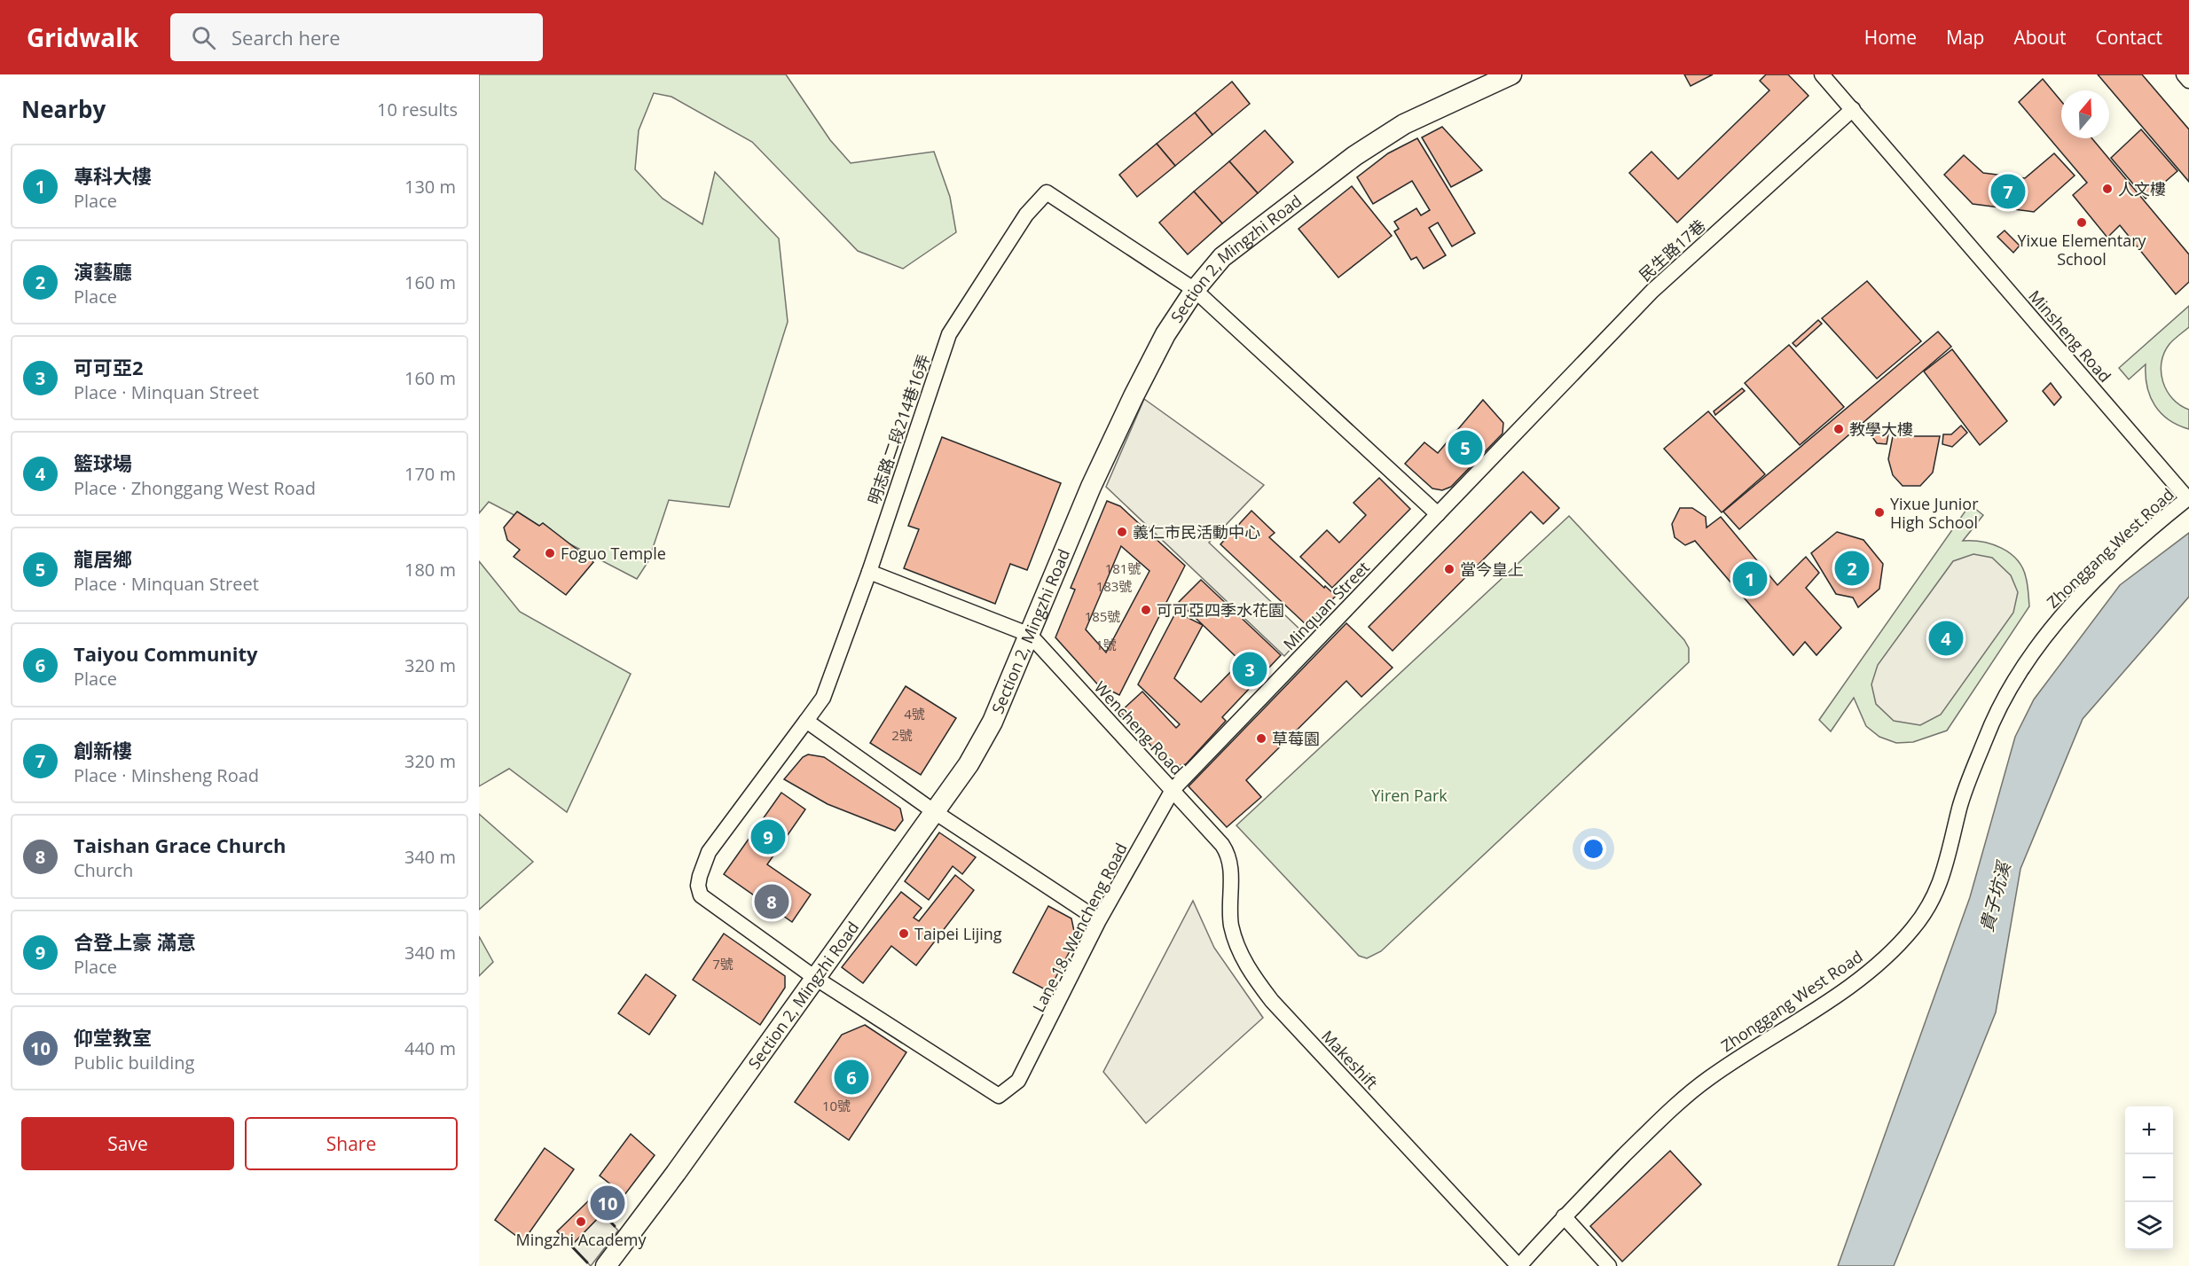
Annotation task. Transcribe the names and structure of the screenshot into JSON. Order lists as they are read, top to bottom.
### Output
{
  "streets": {
    "main road": ["Section 2, Mingzhi Road"],
    "street": [
      "民生路17巷",
      "Minsheng Road",
      "明志路二段214巷16弄",
      "Zhonggang West Road",
      "Minquan Street",
      "Wencheng Road",
      "Lane 18, Wencheng Road",
      "Makeshift"
    ]
  },
  "crossings": [
    ["民生路17巷", "Minsheng Road"],
    ["民生路17巷", "Minquan Street"],
    ["Section 2, Mingzhi Road", "明志路二段214巷16弄"],
    ["Section 2, Mingzhi Road", "Wencheng Road"],
    ["Minsheng Road", "Zhonggang West Road"],
    ["明志路二段214巷16弄", "Lane 18, Wencheng Road"],
    ["Zhonggang West Road", "Makeshift"],
    ["Minquan Street", "Wencheng Road"],
    ["Minquan Street", "Lane 18, Wencheng Road"],
    ["Wencheng Road", "Lane 18, Wencheng Road"],
    ["Wencheng Road", "Makeshift"]
  ],
  "water": ["貴子坑溪"],
  "parks": ["Yiren Park"],
  "places": [
    "人文樓",
    "Yixue Elementary School",
    "教學大樓",
    "Yixue Junior High School",
    "義仁市民活動中心",
    "Foguo Temple",
    "當今皇上",
    "可可亞四季水花園",
    "草莓園",
    "Taipei Lijing",
    "Mingzhi Academy"
  ],
  "house_numbers": [
    "181號",
    "183號",
    "185號",
    "1號",
    "4號",
    "2號",
    "7號",
    "10號"
  ],
  "north": "top",
  "page": {
    "header": "Gridwalk",
    "search": "Search here",
    "nav": [
      "Home",
      "Map",
      "About",
      "Contact"
    ],
    "heading": ["Nearby", "10 results"],
    "list": [
      {
        "mark": "1",
        "name": "專科大樓",
        "note": "Place",
        "value": "130 m"
      },
      {
        "mark": "2",
        "name": "演藝廳",
        "note": "Place",
        "value": "160 m"
      },
      {
        "mark": "3",
        "name": "可可亞2",
        "note": "Place · Minquan Street",
        "value": "160 m"
      },
      {
        "mark": "4",
        "name": "籃球場",
        "note": "Place · Zhonggang West Road",
        "value": "170 m"
      },
      {
        "mark": "5",
        "name": "龍居鄉",
        "note": "Place · Minquan Street",
        "value": "180 m"
      },
      {
        "mark": "6",
        "name": "Taiyou Community",
        "note": "Place",
        "value": "320 m"
      },
      {
        "mark": "7",
        "name": "創新樓",
        "note": "Place · Minsheng Road",
        "value": "320 m"
      },
      {
        "mark": "8",
        "name": "Taishan Grace Church",
        "note": "Church",
        "value": "340 m"
      },
      {
        "mark": "9",
        "name": "合登上豪 滿意",
        "note": "Place",
        "value": "340 m"
      },
      {
        "mark": "10",
        "name": "仰堂教室",
        "note": "Public building",
        "value": "440 m"
      }
    ],
    "pins": [
      "7",
      "5",
      "2",
      "1",
      "4",
      "3",
      "9",
      "8",
      "6",
      "10"
    ],
    "buttons": ["Save", "Share"],
    "map_buttons": ["+", "−"]
  }
}
